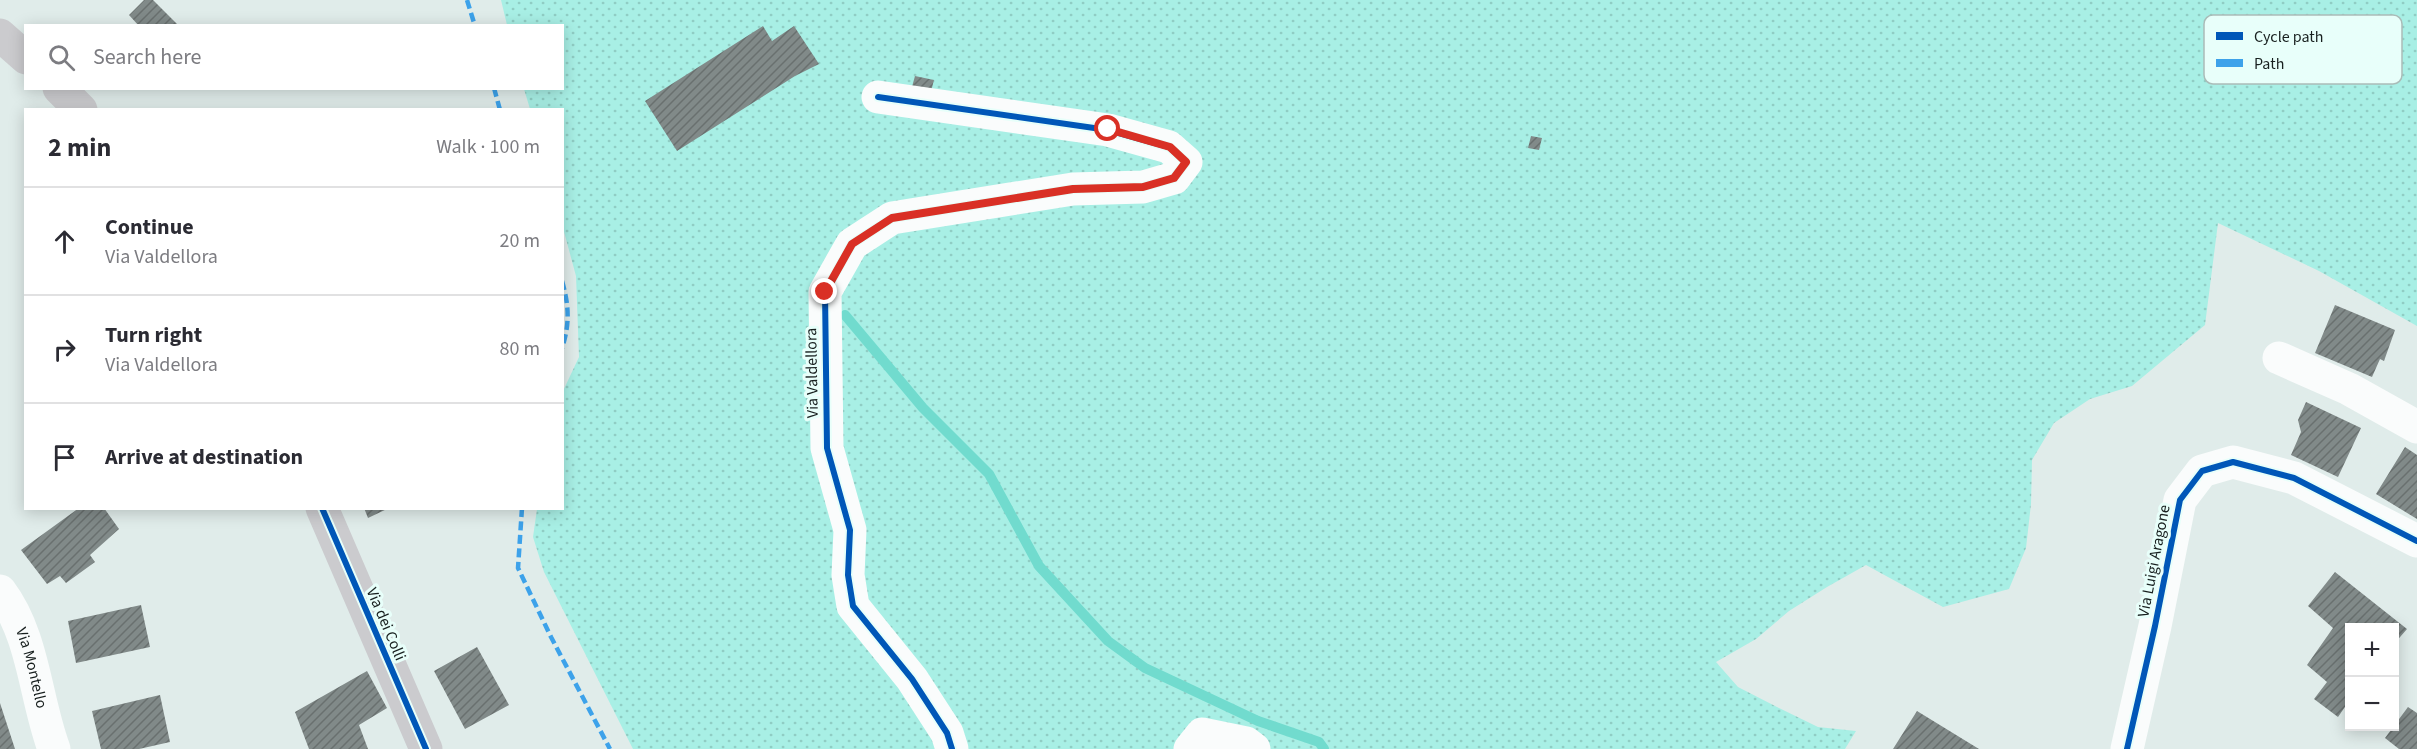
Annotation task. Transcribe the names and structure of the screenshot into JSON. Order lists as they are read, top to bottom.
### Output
{
  "streets": {
    "street": [
      "Via Valdellora",
      "Via Luigi Aragone",
      "Via dei Colli",
      "Via Montello"
    ]
  },
  "legend": ["Cycle path", "Path"],
  "page": {
    "search": "Search here",
    "heading": ["2 min", "Walk · 100 m"],
    "list": [
      ["Continue", "Via Valdellora", "20 m"],
      ["Turn right", "Via Valdellora", "80 m"],
      "Arrive at destination"
    ],
    "map_buttons": ["+", "−"]
  }
}
